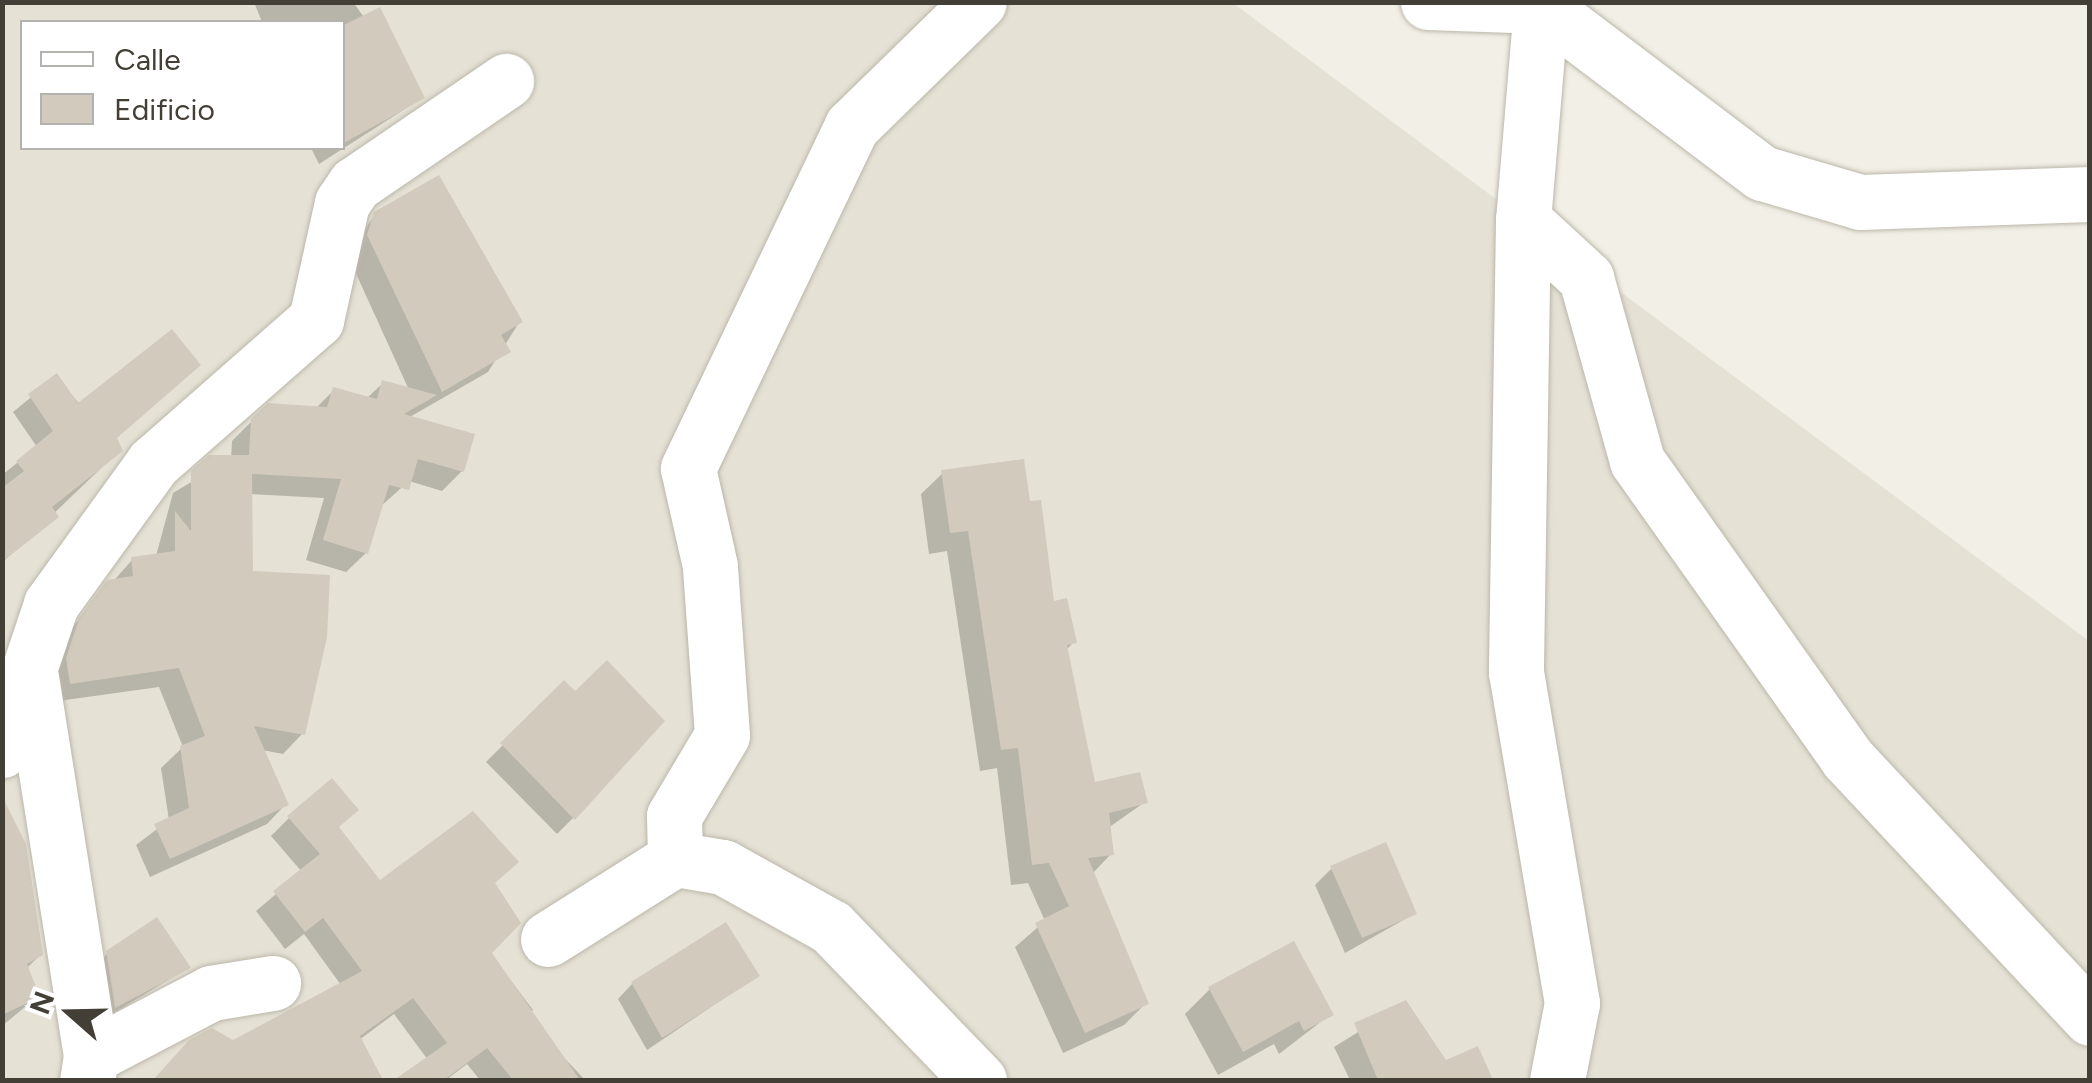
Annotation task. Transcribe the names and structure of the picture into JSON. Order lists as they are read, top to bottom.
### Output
{
  "legend": ["Calle", "Edificio"],
  "north": "left"
}
